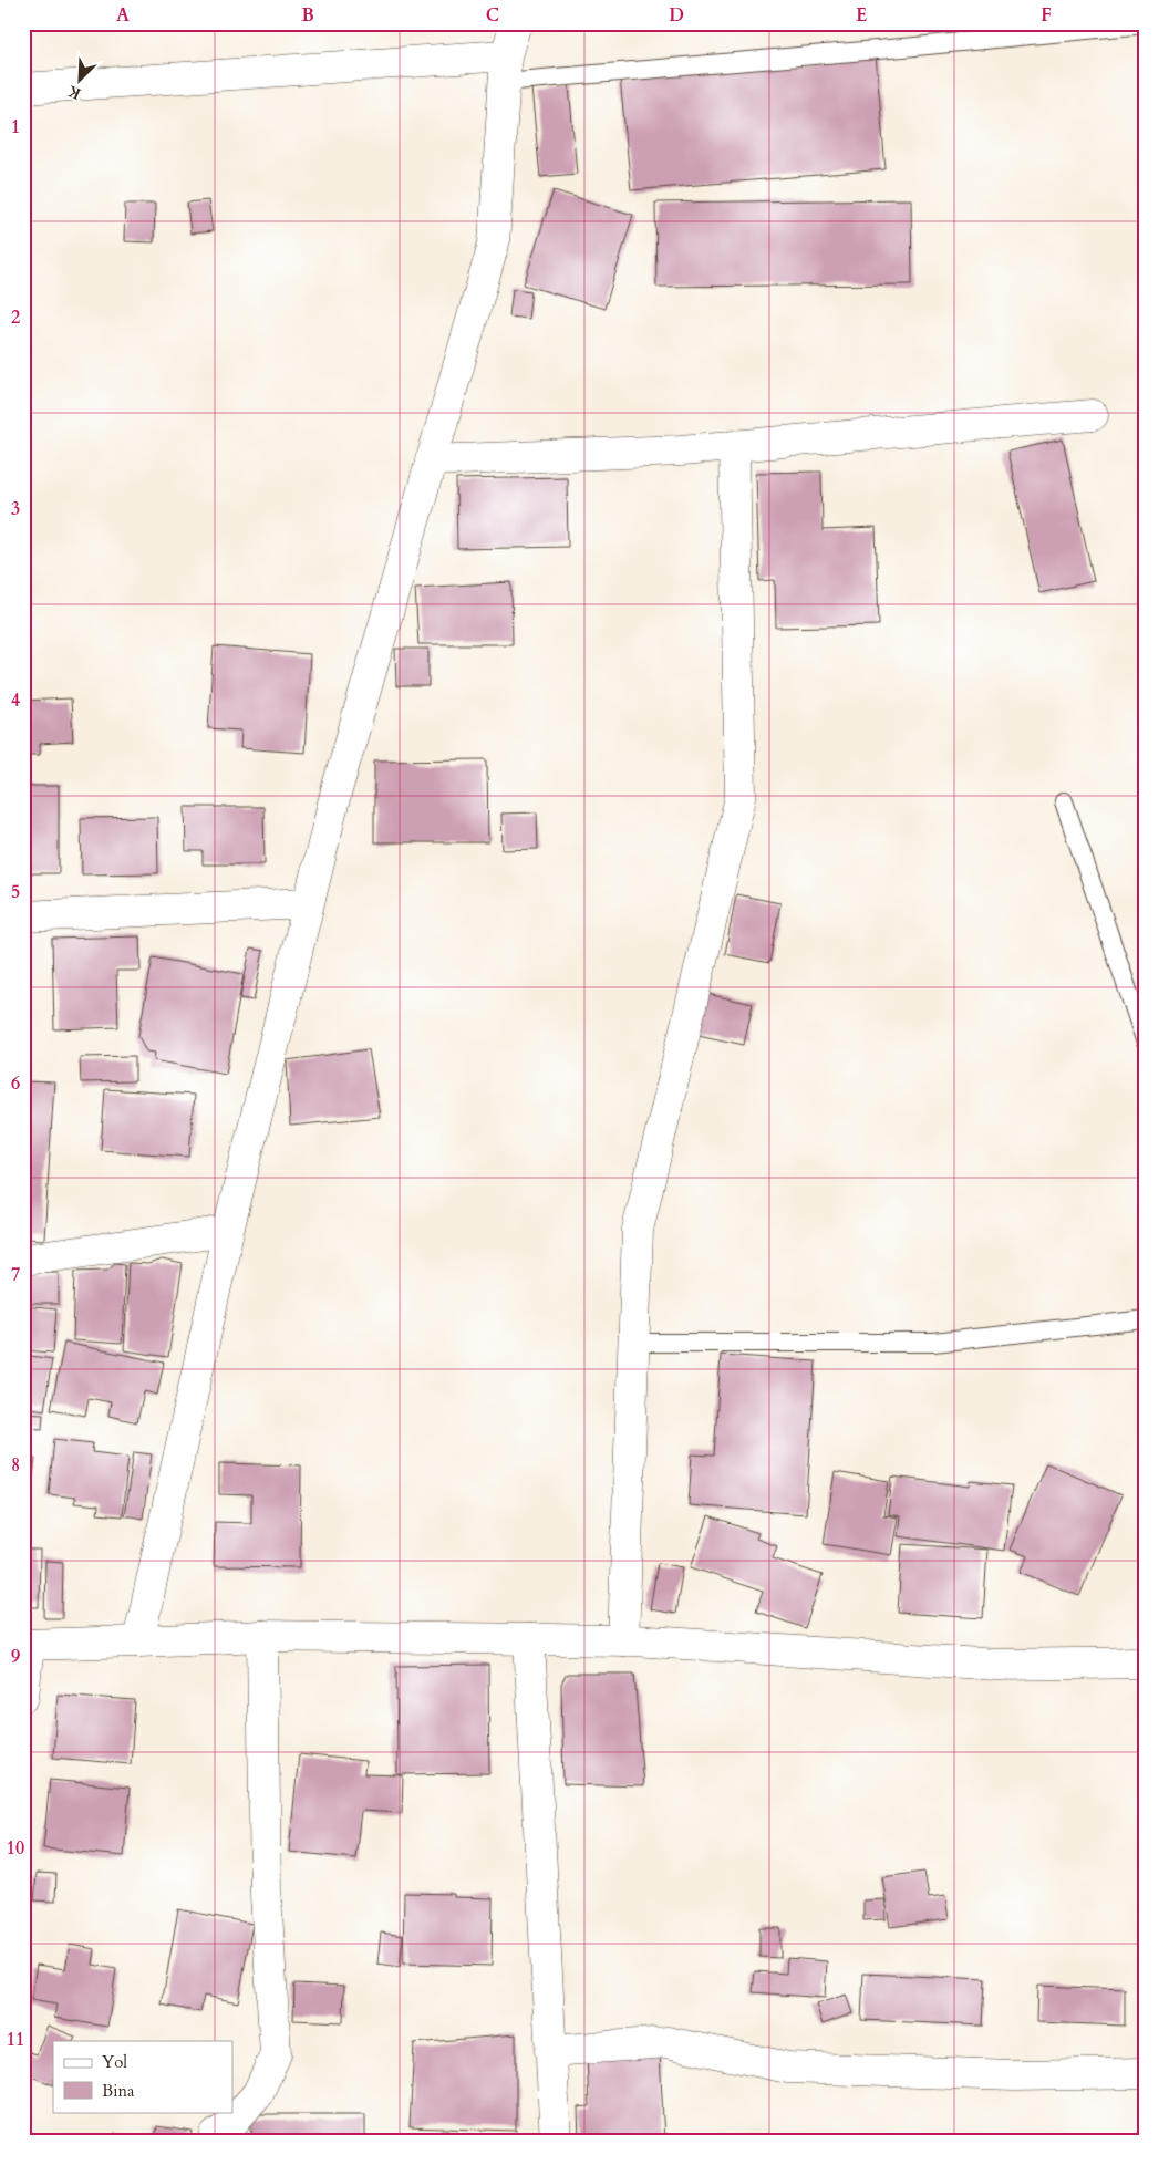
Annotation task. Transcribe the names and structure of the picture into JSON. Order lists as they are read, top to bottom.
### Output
{
  "legend": ["Yol", "Bina"],
  "north": "bottom left",
  "grid": {
    "columns": [
      "A",
      "B",
      "C",
      "D",
      "E",
      "F"
    ],
    "rows": [
      "1",
      "2",
      "3",
      "4",
      "5",
      "6",
      "7",
      "8",
      "9",
      "10",
      "11"
    ]
  }
}
